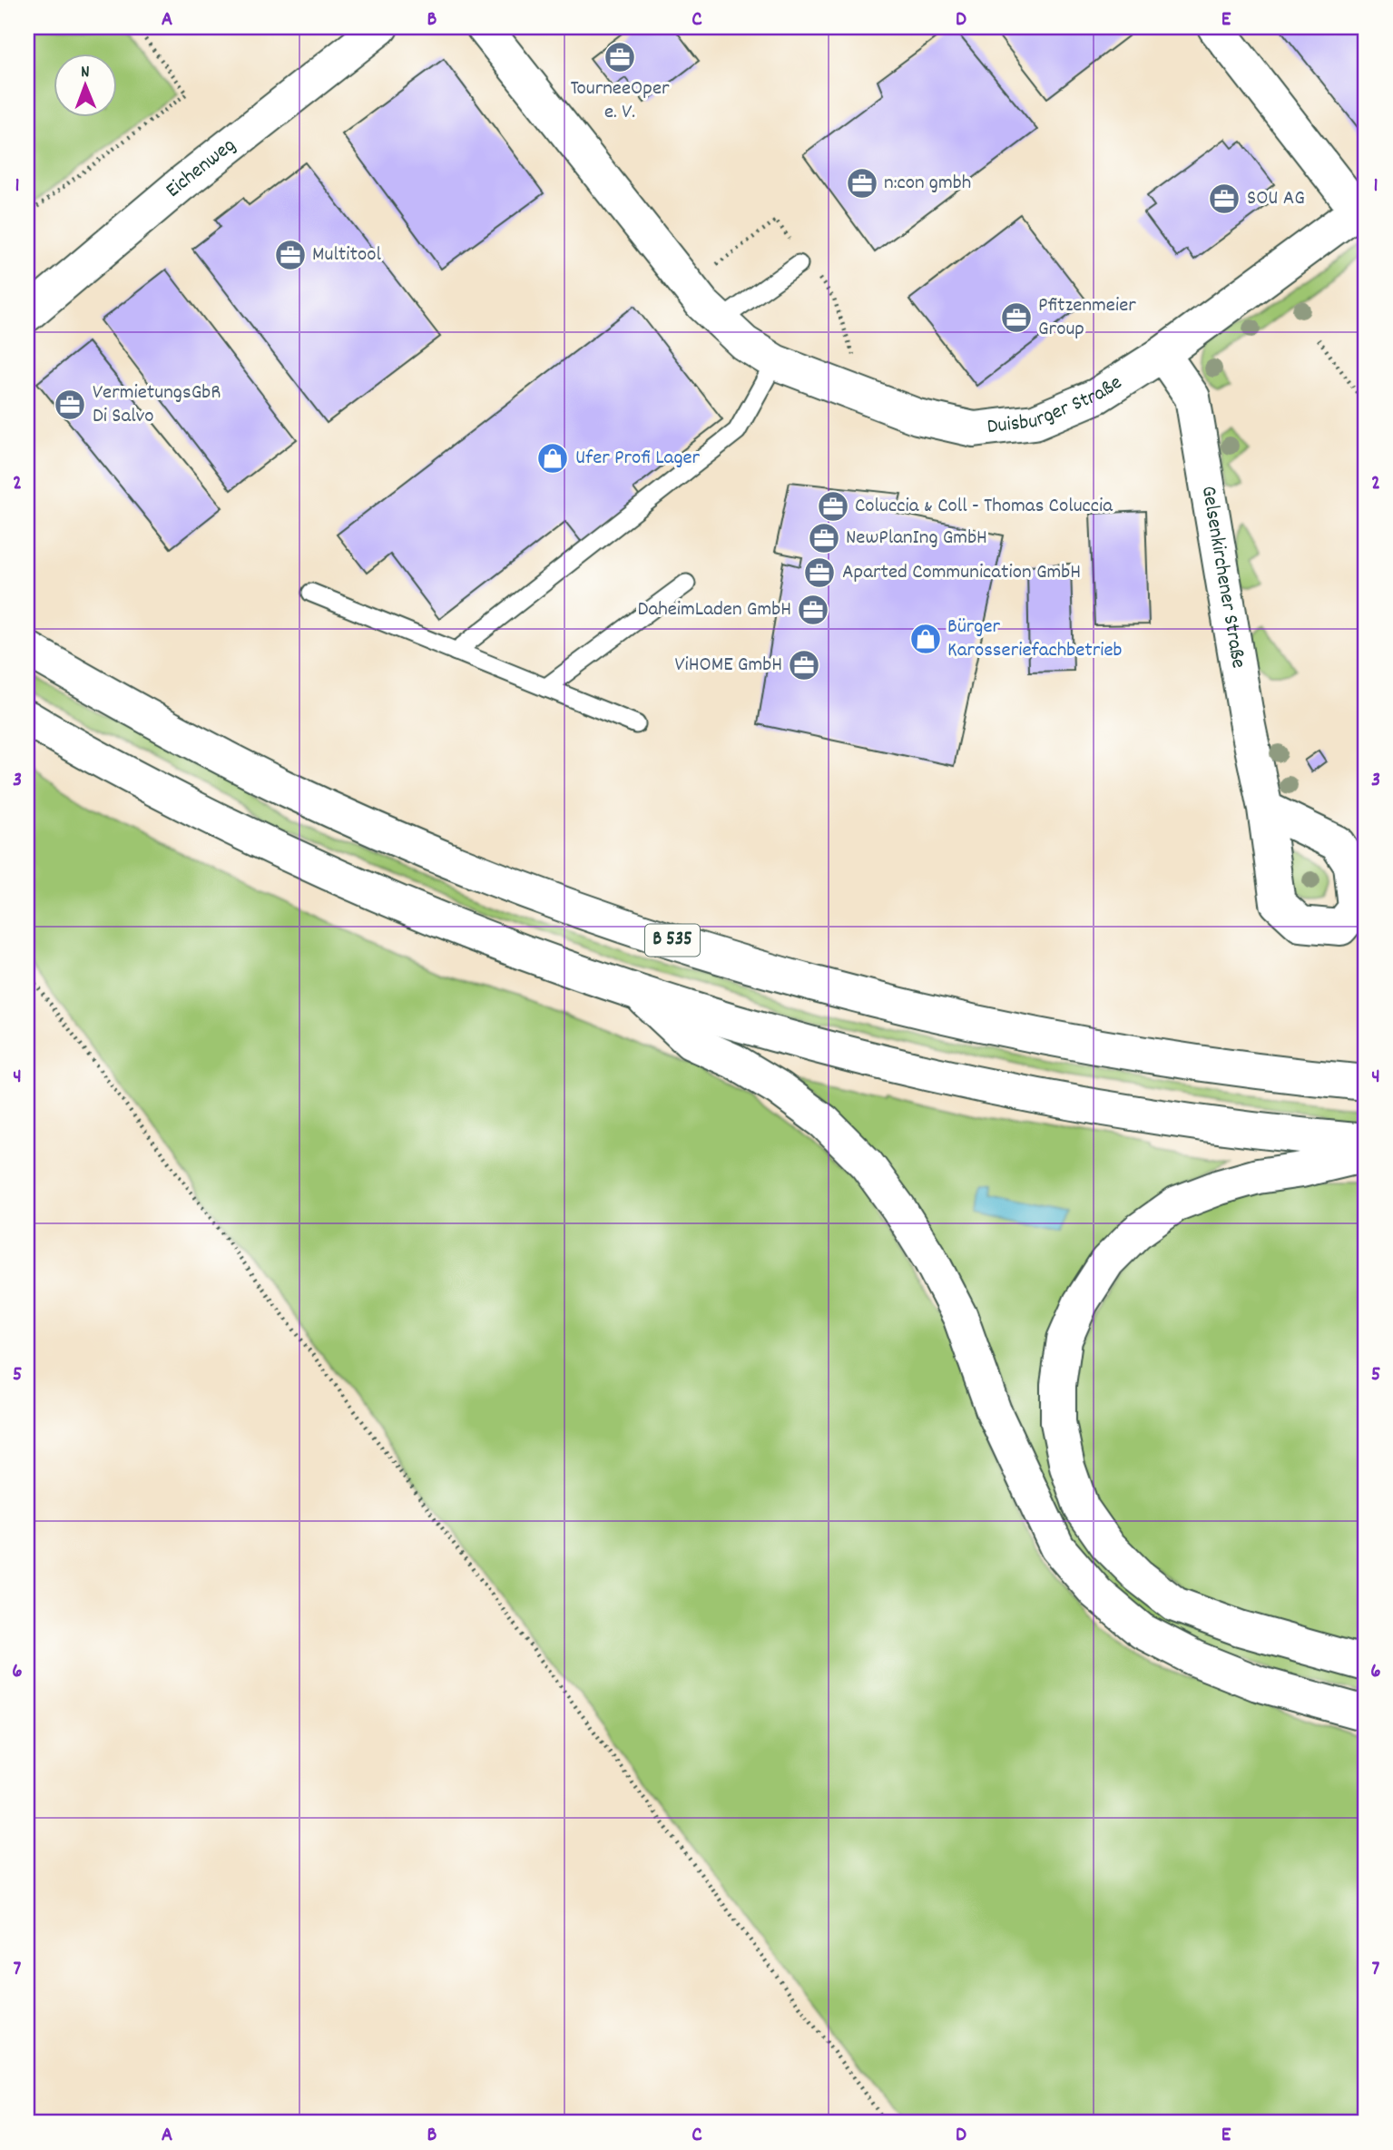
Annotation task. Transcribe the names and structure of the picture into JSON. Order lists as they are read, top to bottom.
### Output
{
  "streets": {
    "main road": [
      "Eichenweg",
      "Duisburger Straße",
      "Gelsenkirchener Straße",
      "B 535"
    ]
  },
  "crossings": [
    ["Duisburger Straße", "Gelsenkirchener Straße"]
  ],
  "places": {
    "office": [
      "TourneeOper e. V.",
      "n:con gmbh",
      "SOU AG",
      "Multitool",
      "Pfitzenmeier Group",
      "VermietungsGbR Di Salvo",
      "Coluccia & Coll - Thomas Coluccia",
      "NewPlanIng GmbH",
      "Aparted Communication GmbH",
      "DaheimLaden GmbH",
      "ViHOME GmbH"
    ],
    "shop": ["Ufer Profi Lager", "Bürger Karosseriefachbetrieb"]
  },
  "north": "top",
  "grid": {
    "columns": [
      "A",
      "B",
      "C",
      "D",
      "E"
    ],
    "rows": [
      "1",
      "2",
      "3",
      "4",
      "5",
      "6",
      "7"
    ]
  }
}
